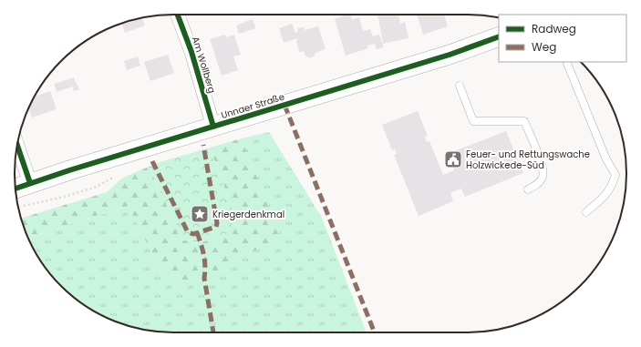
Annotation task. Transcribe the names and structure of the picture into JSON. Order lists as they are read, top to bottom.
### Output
{
  "streets": {
    "main road": ["Unnaer Straße"],
    "street": ["Am Wollberg"]
  },
  "crossings": [
    ["Am Wollberg", "Unnaer Straße"]
  ],
  "places": {
    "public building": ["Feuer- und Rettungswache Holzwickede-Süd"],
    "place": ["Kriegerdenkmal"]
  },
  "legend": ["Radweg", "Weg"]
}
